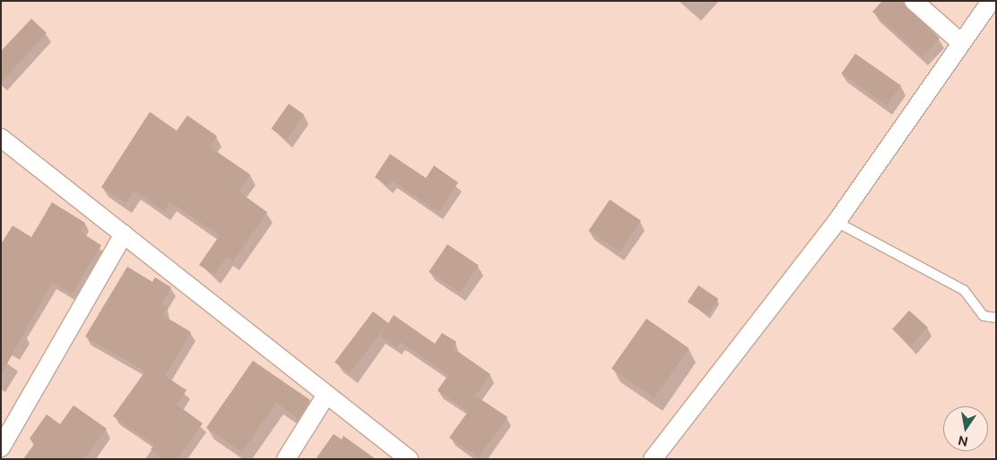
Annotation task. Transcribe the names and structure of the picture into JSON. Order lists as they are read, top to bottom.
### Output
{
  "north": "bottom"
}
